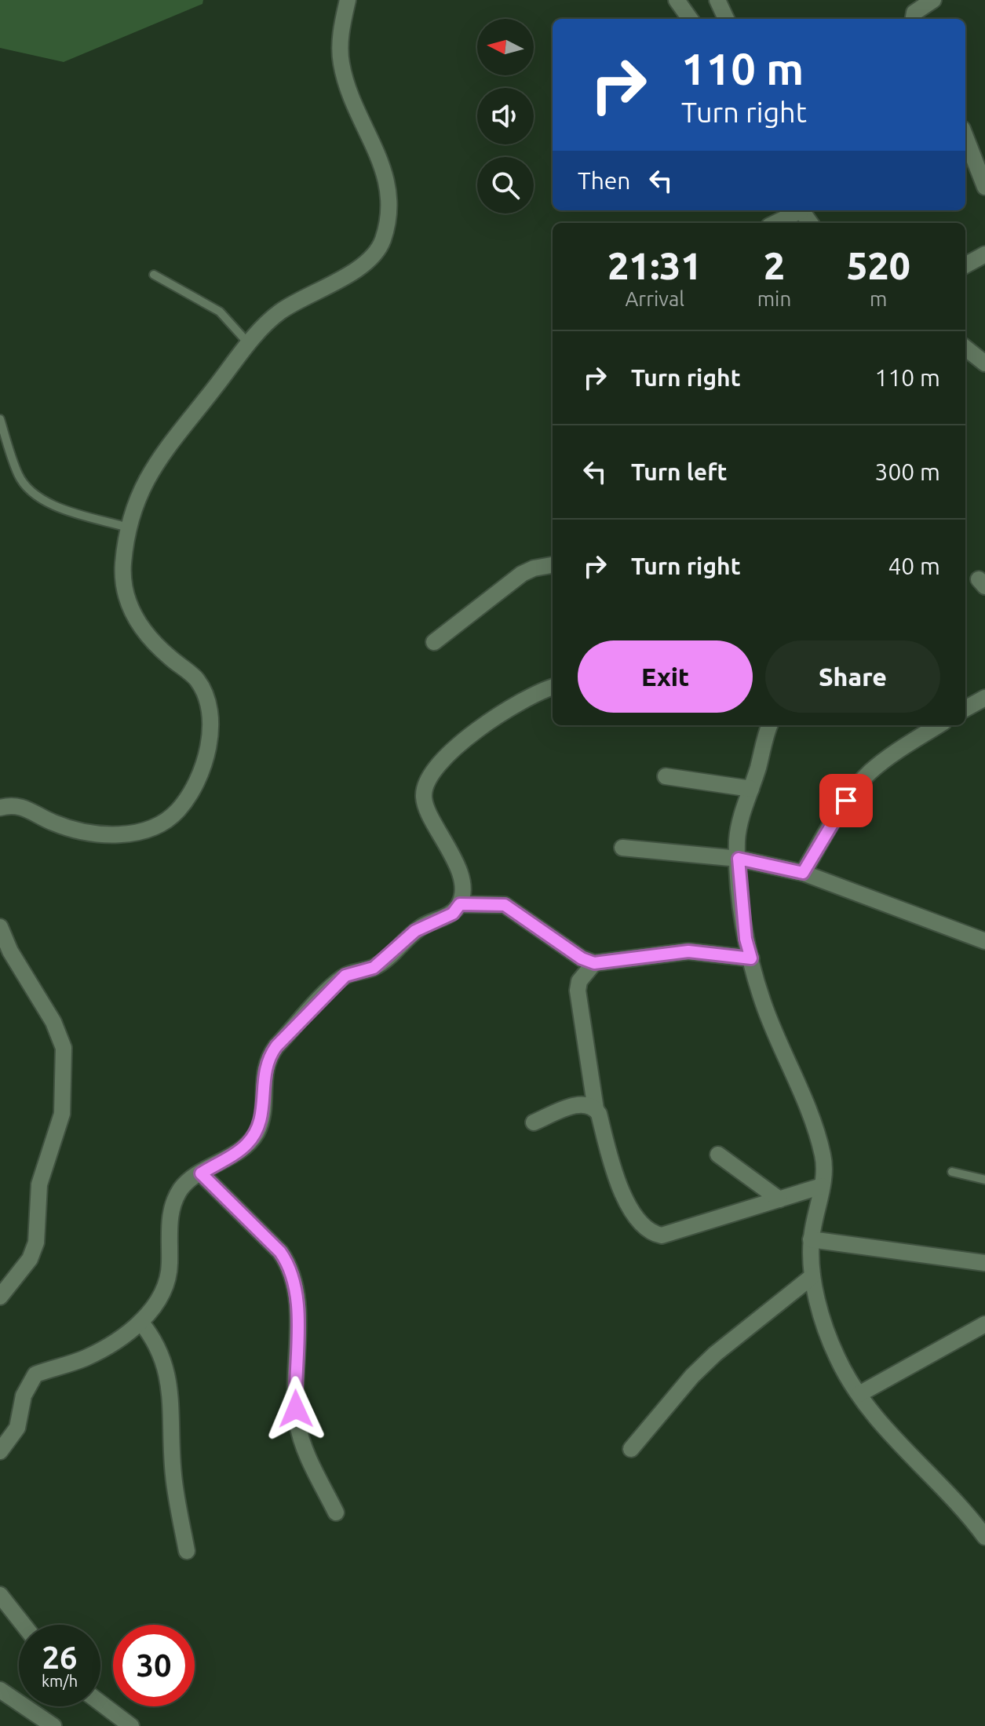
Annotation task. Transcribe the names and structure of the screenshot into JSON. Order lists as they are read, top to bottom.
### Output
{
  "north": "left",
  "page": {
    "turn": ["110 m", "Turn right"],
    "then": "Then",
    "eta": [
      "21:31",
      "Arrival",
      "2",
      "min",
      "520",
      "m"
    ],
    "list": [
      {
        "name": "Turn right",
        "value": "110 m"
      },
      {
        "name": "Turn left",
        "value": "300 m"
      },
      {
        "name": "Turn right",
        "value": "40 m"
      }
    ],
    "buttons": ["Exit", "Share"],
    "speed": "26 km/h",
    "limit": "30"
  }
}
